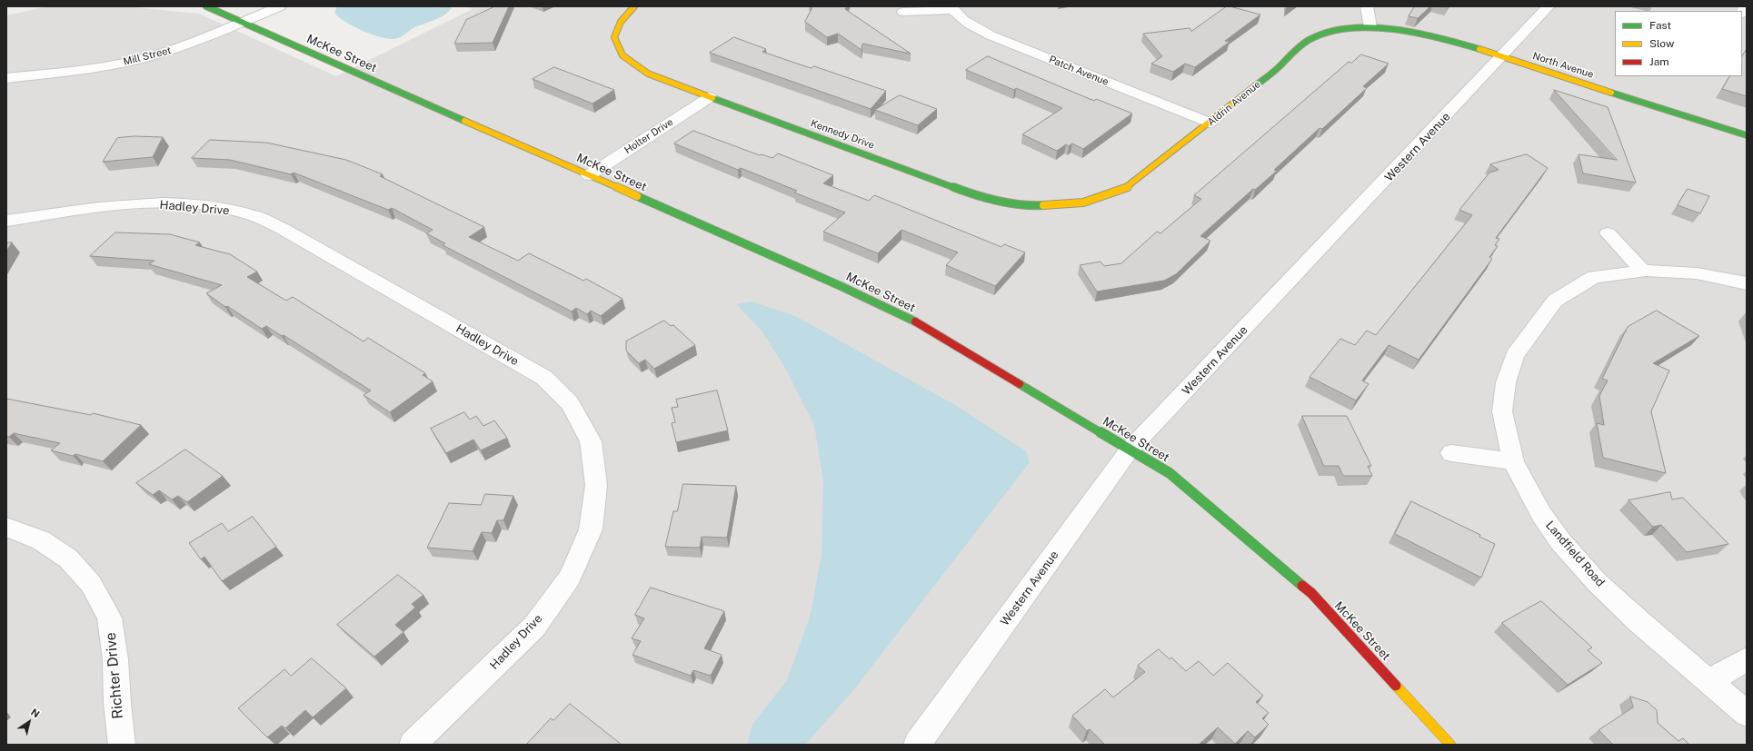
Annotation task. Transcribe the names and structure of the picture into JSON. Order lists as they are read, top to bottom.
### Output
{
  "streets": {
    "street": [
      "McKee Street",
      "Mill Street",
      "North Avenue",
      "Patch Avenue",
      "Aldrin Avenue",
      "Kennedy Drive",
      "Holter Drive",
      "Western Avenue",
      "Hadley Drive",
      "Landfield Road",
      "Richter Drive"
    ]
  },
  "crossings": [
    ["McKee Street", "Mill Street"],
    ["McKee Street", "Holter Drive"],
    ["McKee Street", "Western Avenue"],
    ["North Avenue", "Aldrin Avenue"],
    ["North Avenue", "Western Avenue"],
    ["Patch Avenue", "Aldrin Avenue"],
    ["Aldrin Avenue", "Kennedy Drive"],
    ["Kennedy Drive", "Holter Drive"]
  ],
  "legend": ["Fast", "Slow", "Jam"],
  "north": "top right"
}
